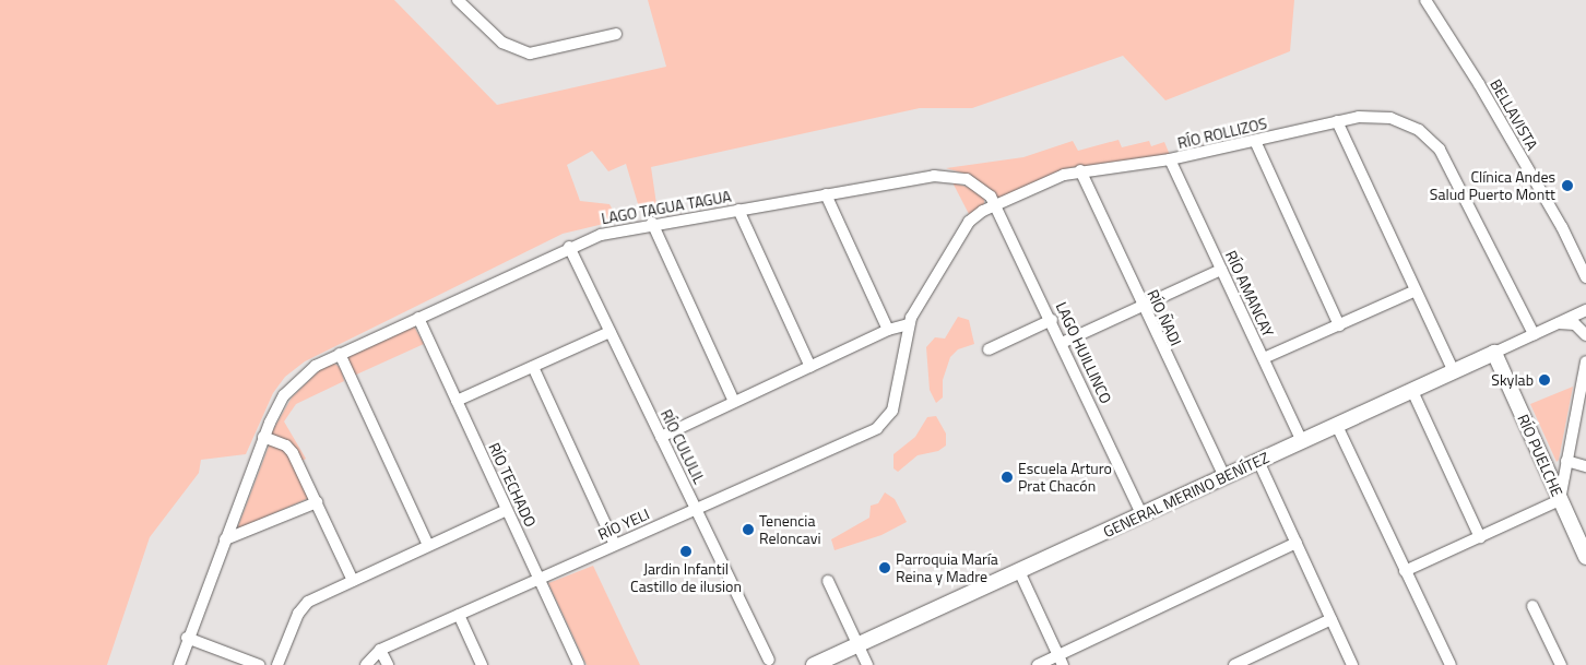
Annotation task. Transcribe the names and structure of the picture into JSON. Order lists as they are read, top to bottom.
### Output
{
  "streets": {
    "street": [
      "BELLAVISTA",
      "RÍO ROLLIZOS",
      "LAGO TAGUA TAGUA",
      "RÍO AMANCAY",
      "RÍO ÑADI",
      "LAGO HUILLINCO",
      "RÍO CULULIL",
      "RÍO PUELCHE",
      "RÍO TECHADO",
      "GENERAL MERINO BENÍTEZ",
      "RÍO YELI"
    ]
  },
  "crossings": [
    ["RÍO ROLLIZOS", "LAGO TAGUA TAGUA"],
    ["RÍO ROLLIZOS", "RÍO AMANCAY"],
    ["RÍO ROLLIZOS", "RÍO ÑADI"],
    ["RÍO ROLLIZOS", "LAGO HUILLINCO"],
    ["RÍO ROLLIZOS", "GENERAL MERINO BENÍTEZ"],
    ["RÍO ROLLIZOS", "RÍO YELI"],
    ["LAGO TAGUA TAGUA", "LAGO HUILLINCO"],
    ["LAGO TAGUA TAGUA", "RÍO CULULIL"],
    ["LAGO TAGUA TAGUA", "RÍO TECHADO"],
    ["RÍO AMANCAY", "GENERAL MERINO BENÍTEZ"],
    ["RÍO ÑADI", "GENERAL MERINO BENÍTEZ"],
    ["LAGO HUILLINCO", "GENERAL MERINO BENÍTEZ"],
    ["RÍO CULULIL", "RÍO YELI"],
    ["RÍO PUELCHE", "GENERAL MERINO BENÍTEZ"],
    ["RÍO TECHADO", "RÍO YELI"]
  ],
  "places": [
    "Clínica Andes Salud Puerto Montt",
    "Skylab",
    "Escuela Arturo Prat Chacón",
    "Tenencia Reloncavi",
    "Jardin Infantil Castillo de ilusion",
    "Parroquia María Reina y Madre"
  ]
}
